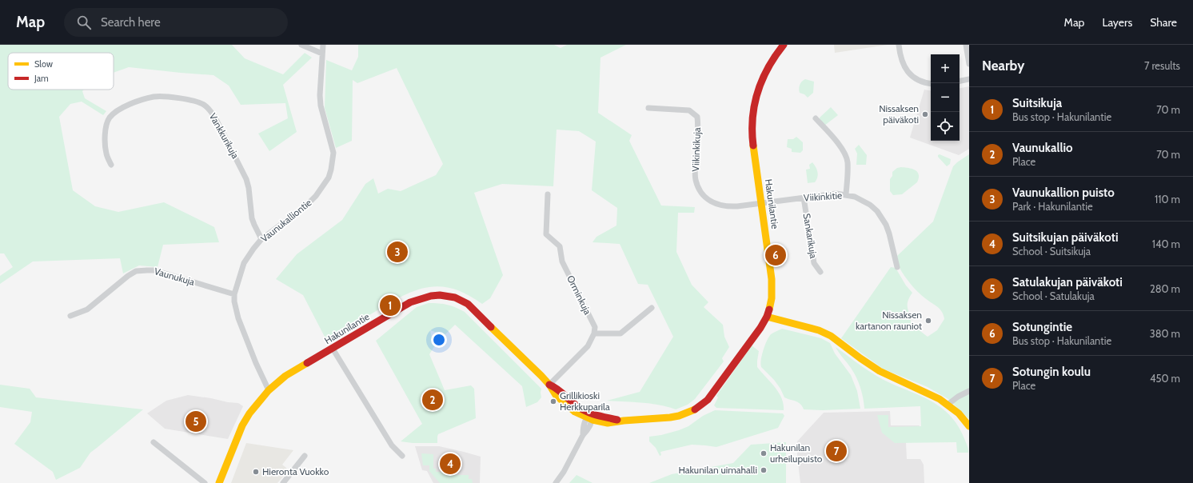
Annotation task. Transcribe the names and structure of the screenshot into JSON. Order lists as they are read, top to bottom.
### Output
{
  "streets": {
    "main road": ["Hakunilantie"],
    "street": [
      "Vankkurikuja",
      "Viikinkikuja",
      "Viikinkitie",
      "Vaunukalliontie",
      "Sankarikuja",
      "Vaunukuja",
      "Orminkuja"
    ]
  },
  "crossings": [
    ["Vankkurikuja", "Vaunukalliontie"],
    ["Viikinkikuja", "Viikinkitie"],
    ["Viikinkikuja", "Hakunilantie"],
    ["Viikinkitie", "Hakunilantie"],
    ["Viikinkitie", "Sankarikuja"],
    ["Hakunilantie", "Vaunukalliontie"],
    ["Vaunukalliontie", "Vaunukuja"]
  ],
  "places": [
    "Nissaksen päiväkoti",
    "Nissaksen kartanon rauniot",
    "Grillikioski Herkkuparila",
    "Hakunilan urheilupuisto",
    "Hakunilan uimahalli",
    "Hieronta Vuokko"
  ],
  "legend": ["Slow", "Jam"],
  "page": {
    "header": "Map",
    "search": "Search here",
    "nav": ["Map", "Layers", "Share"],
    "heading": ["Nearby", "7 results"],
    "map_buttons": ["+", "−"],
    "list": [
      {
        "mark": "1",
        "name": "Suitsikuja",
        "note": "Bus stop · Hakunilantie",
        "value": "70 m"
      },
      {
        "mark": "2",
        "name": "Vaunukallio",
        "note": "Place",
        "value": "70 m"
      },
      {
        "mark": "3",
        "name": "Vaunukallion puisto",
        "note": "Park · Hakunilantie",
        "value": "110 m"
      },
      {
        "mark": "4",
        "name": "Suitsikujan päiväkoti",
        "note": "School · Suitsikuja",
        "value": "140 m"
      },
      {
        "mark": "5",
        "name": "Satulakujan päiväkoti",
        "note": "School · Satulakuja",
        "value": "280 m"
      },
      {
        "mark": "6",
        "name": "Sotungintie",
        "note": "Bus stop · Hakunilantie",
        "value": "380 m"
      },
      {
        "mark": "7",
        "name": "Sotungin koulu",
        "note": "Place",
        "value": "450 m"
      }
    ],
    "pins": [
      "3",
      "6",
      "1",
      "2",
      "5",
      "7",
      "4"
    ]
  }
}
